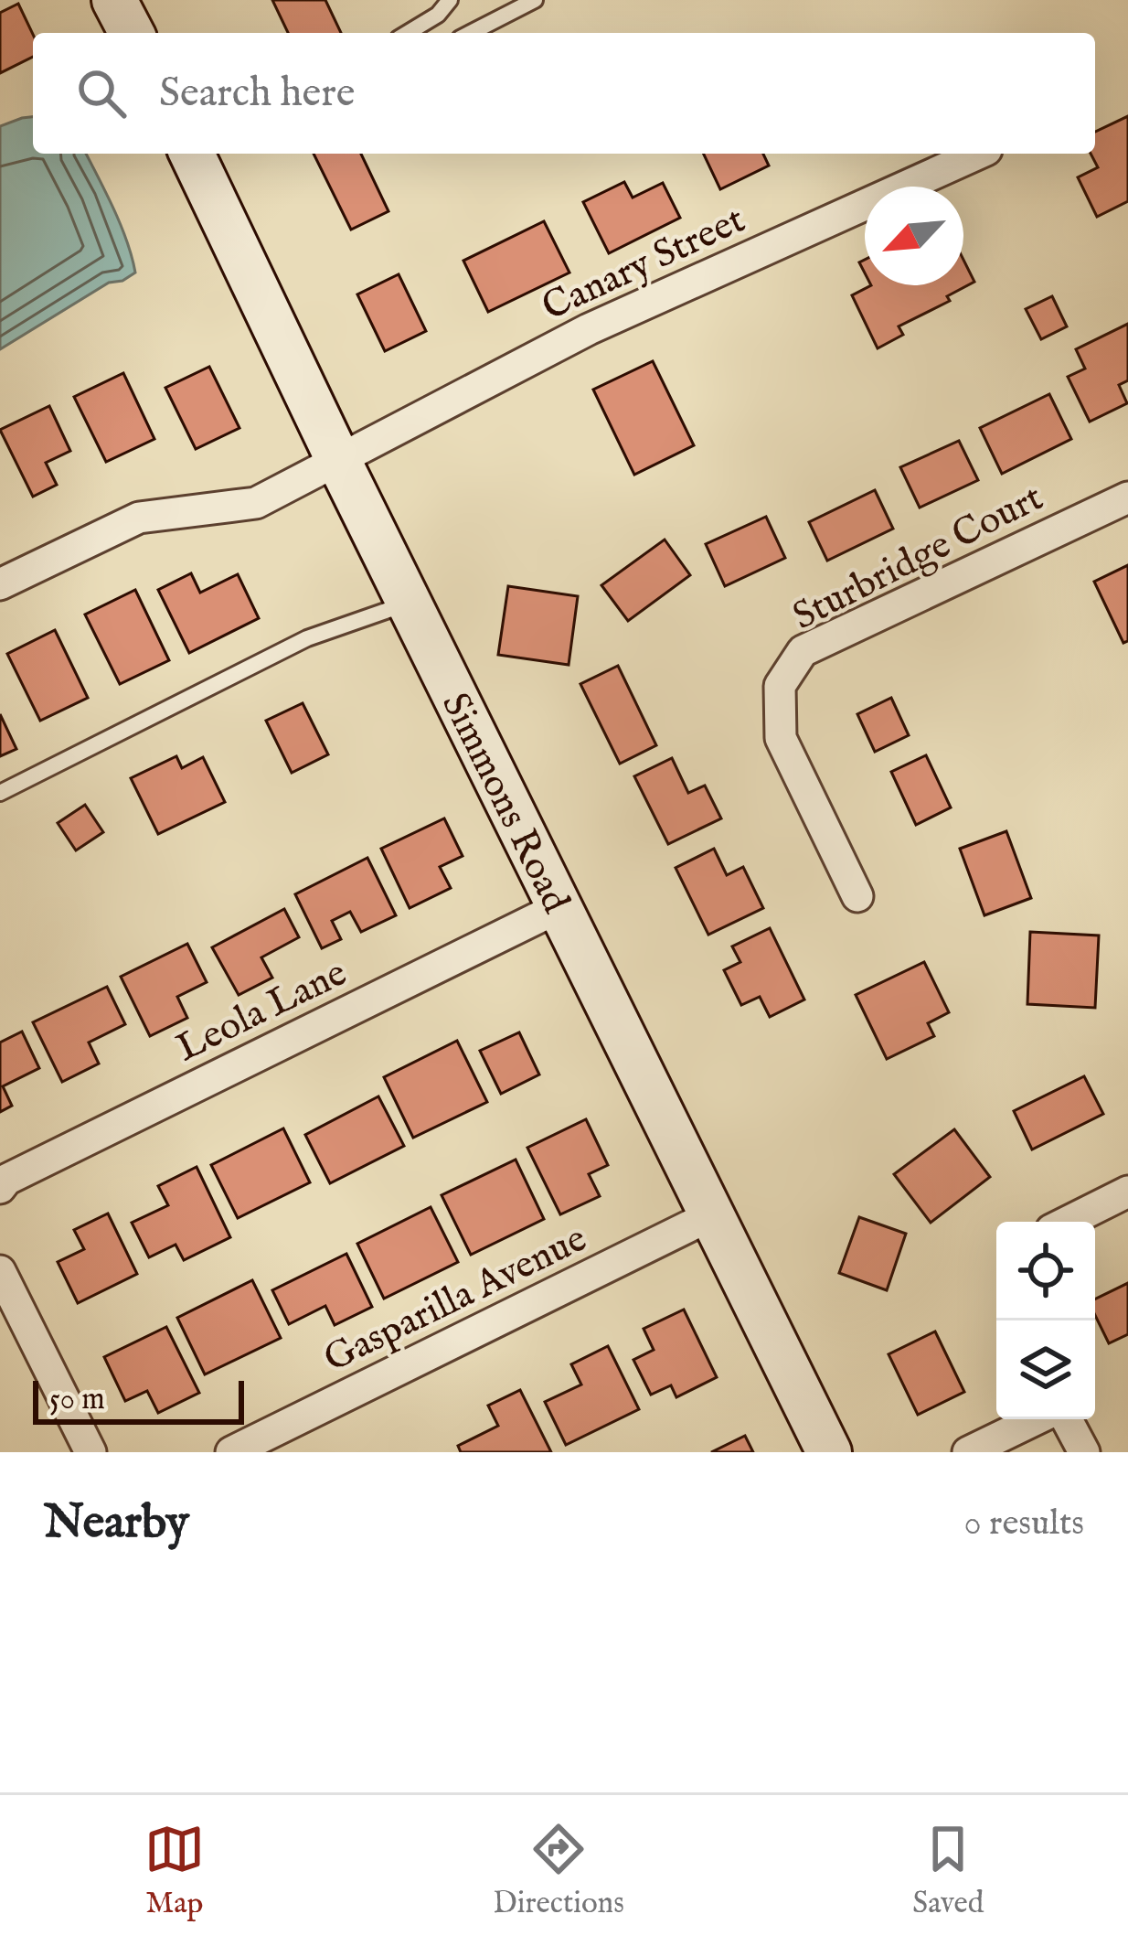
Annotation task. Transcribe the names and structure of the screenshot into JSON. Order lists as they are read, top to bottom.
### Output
{
  "streets": {
    "street": [
      "Canary Street",
      "Sturbridge Court",
      "Simmons Road",
      "Leola Lane",
      "Gasparilla Avenue"
    ]
  },
  "crossings": [
    ["Canary Street", "Simmons Road"],
    ["Simmons Road", "Leola Lane"],
    ["Simmons Road", "Gasparilla Avenue"]
  ],
  "scale_bar": "50 m",
  "north": "bottom left",
  "page": {
    "search": "Search here",
    "scale": "50 m",
    "heading": ["Nearby", "0 results"],
    "nav": ["Map", "Directions", "Saved"]
  }
}
